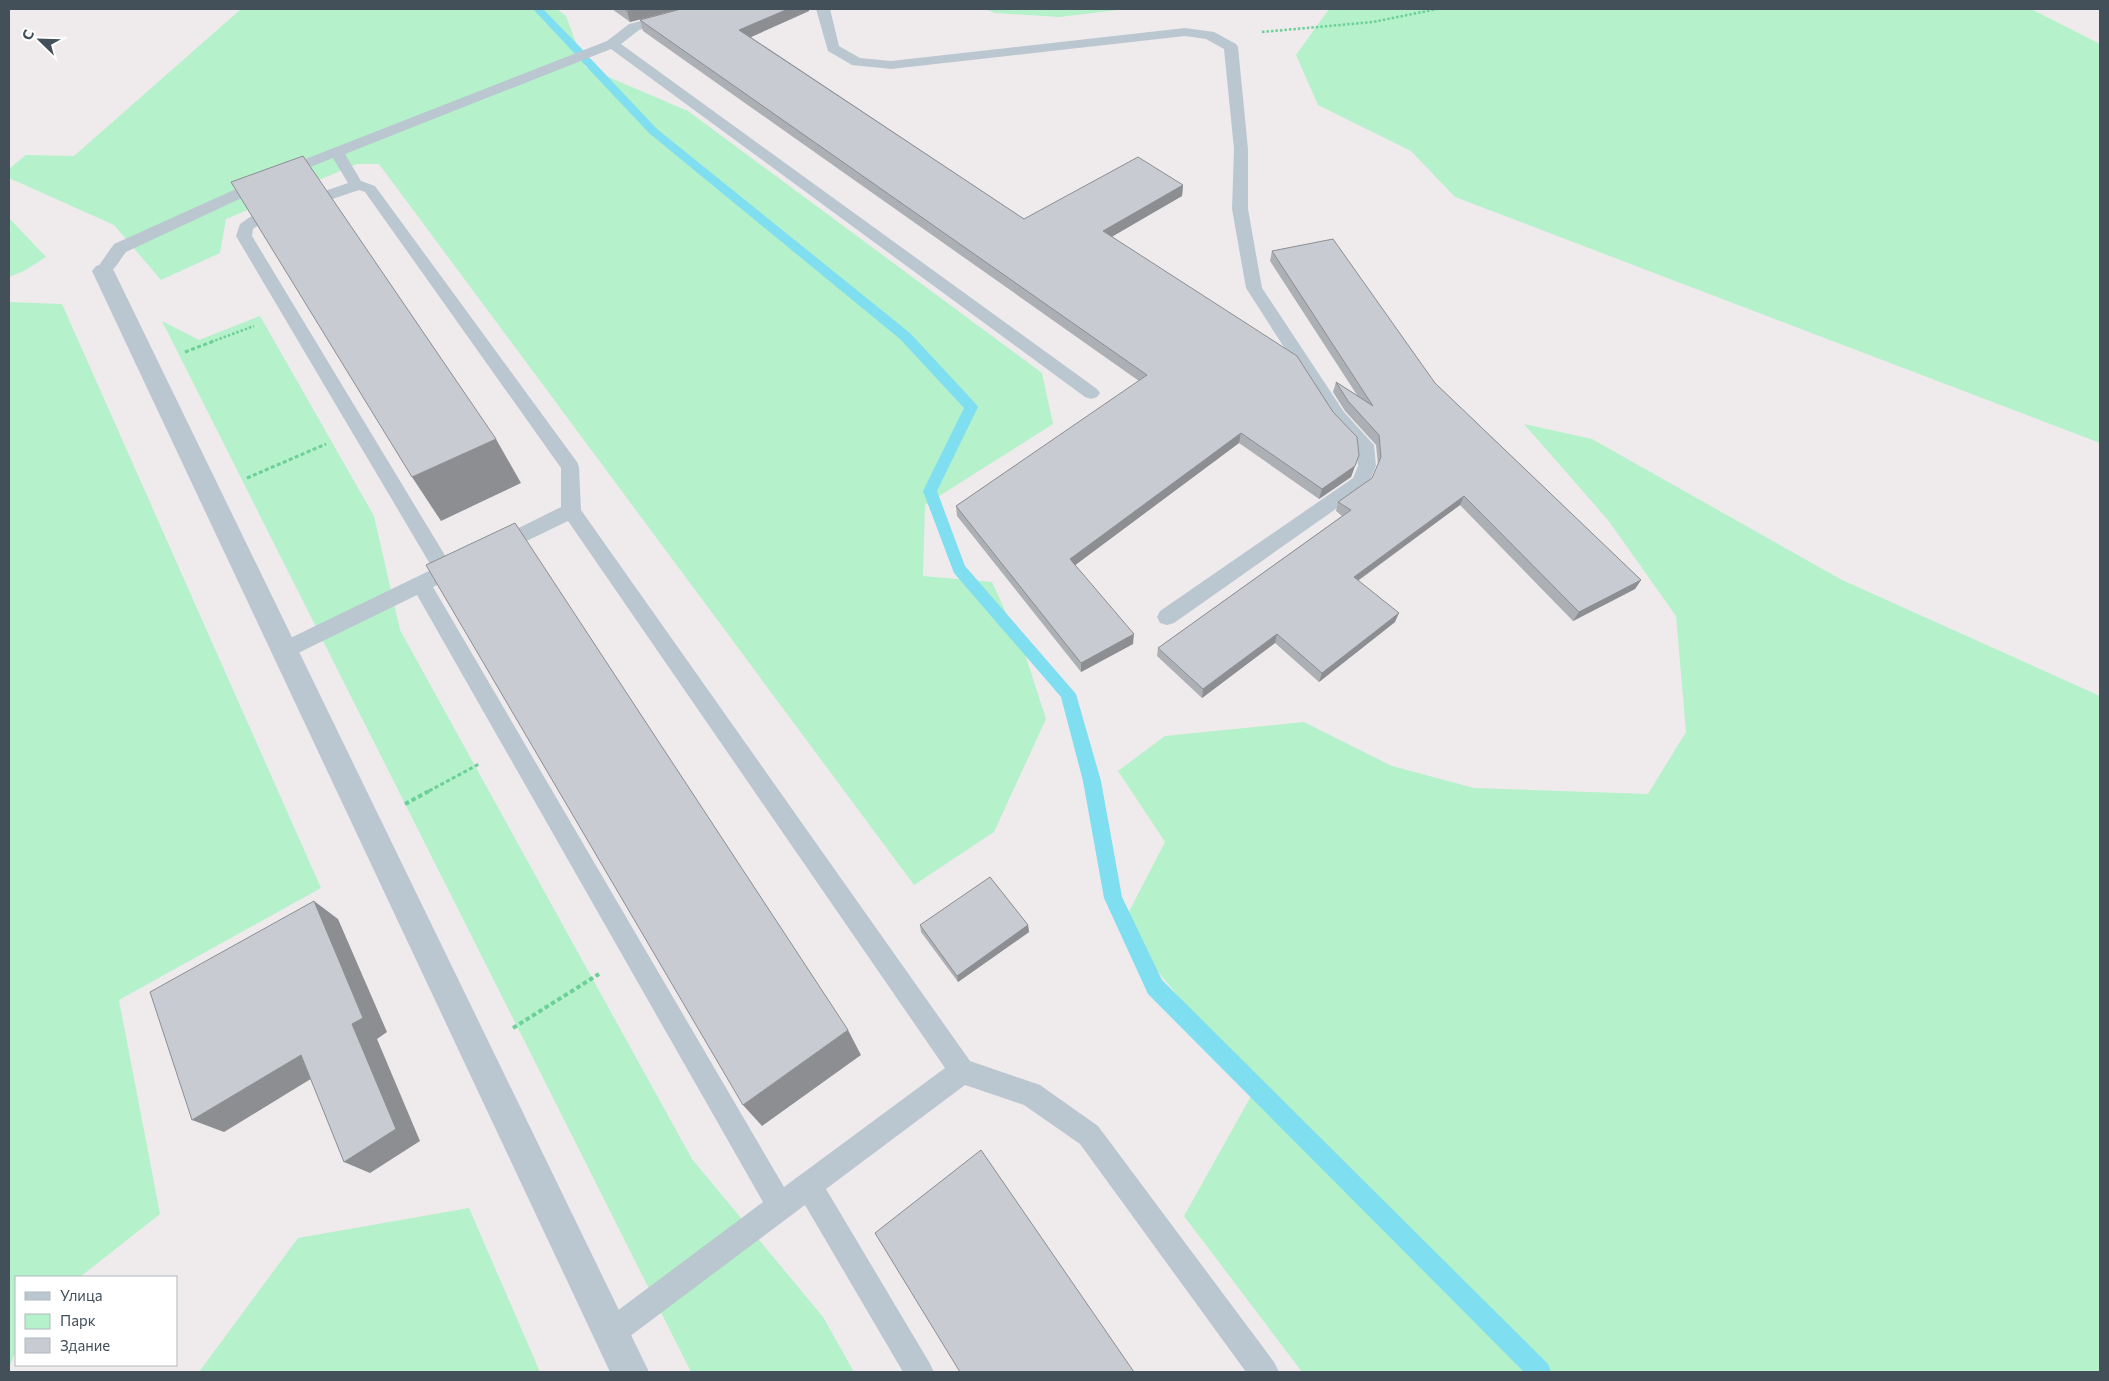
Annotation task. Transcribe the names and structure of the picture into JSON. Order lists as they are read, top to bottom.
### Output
{
  "legend": ["Улица", "Парк", "Здание"],
  "north": "top left"
}
